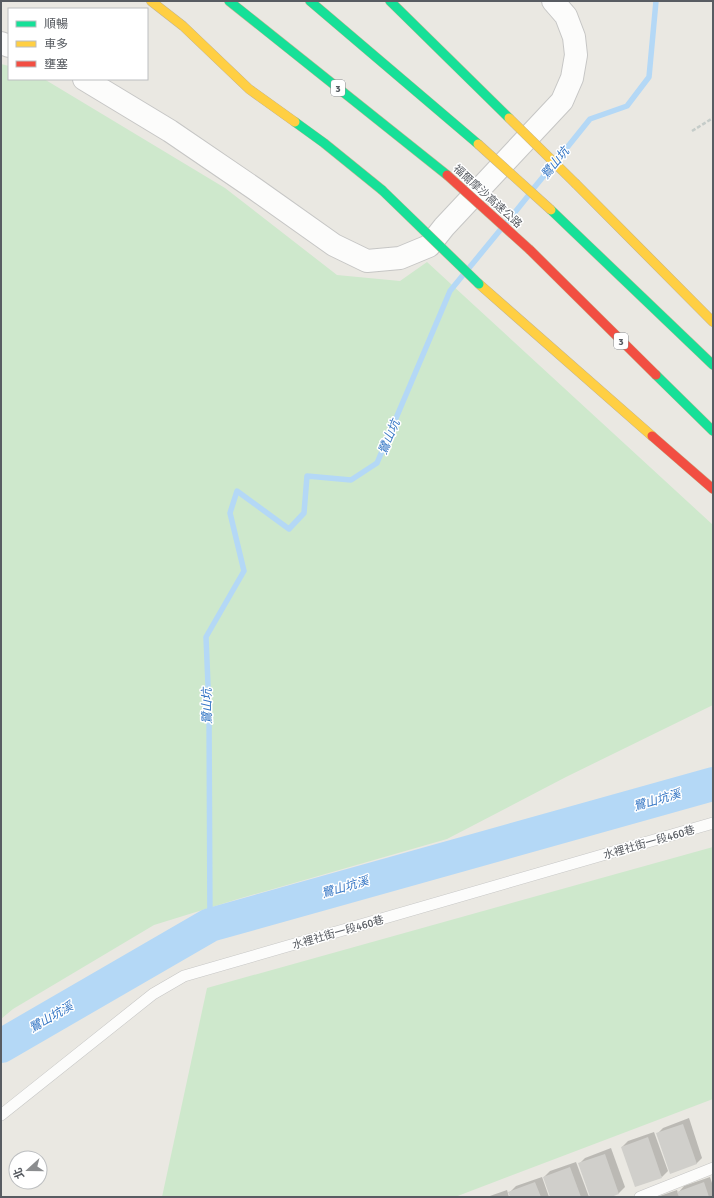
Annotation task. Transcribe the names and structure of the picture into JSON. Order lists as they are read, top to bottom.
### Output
{
  "streets": {
    "highway": ["3", "福爾摩沙高速公路"],
    "lane": ["水裡社街一段460巷"]
  },
  "water": ["鷺山坑", "鷺山坑溪"],
  "legend": ["順暢", "車多", "壅塞"],
  "north": "left"
}
